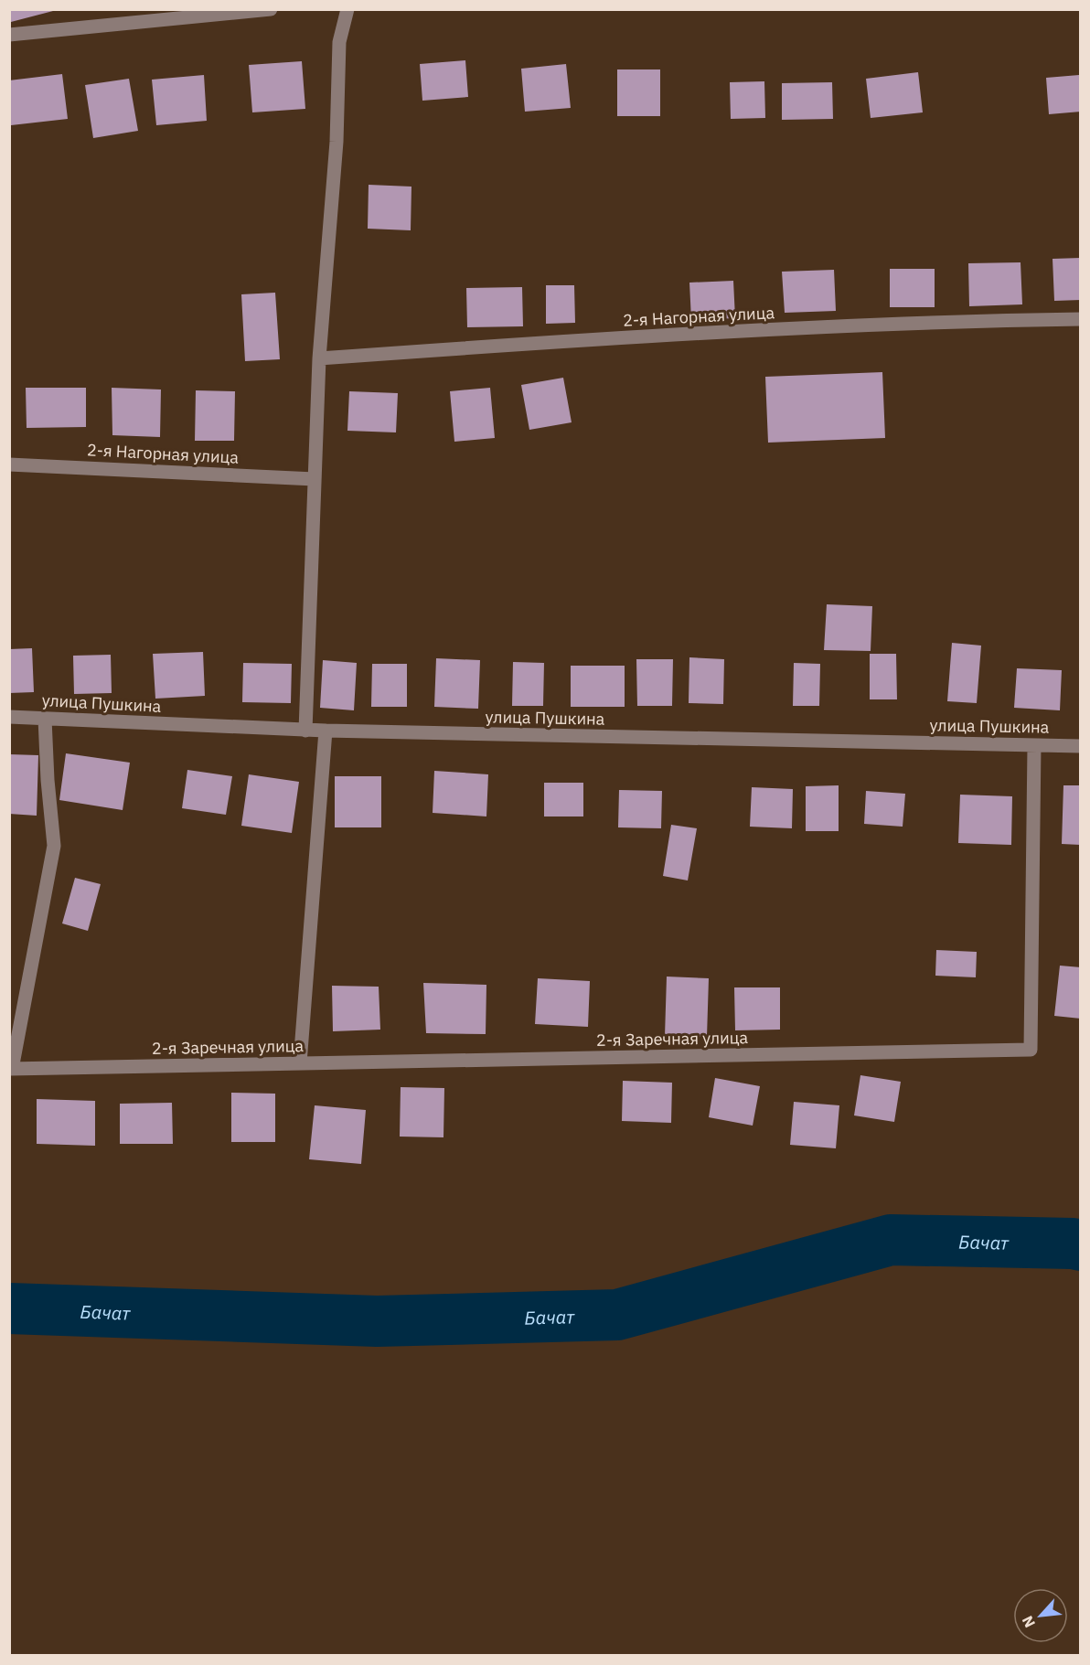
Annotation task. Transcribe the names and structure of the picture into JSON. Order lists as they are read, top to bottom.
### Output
{
  "streets": {
    "street": ["2-я Нагорная улица", "улица Пушкина", "2-я Заречная улица"]
  },
  "crossings": [
    ["улица Пушкина", "2-я Заречная улица"]
  ],
  "water": ["Бачат"],
  "north": "bottom left"
}
